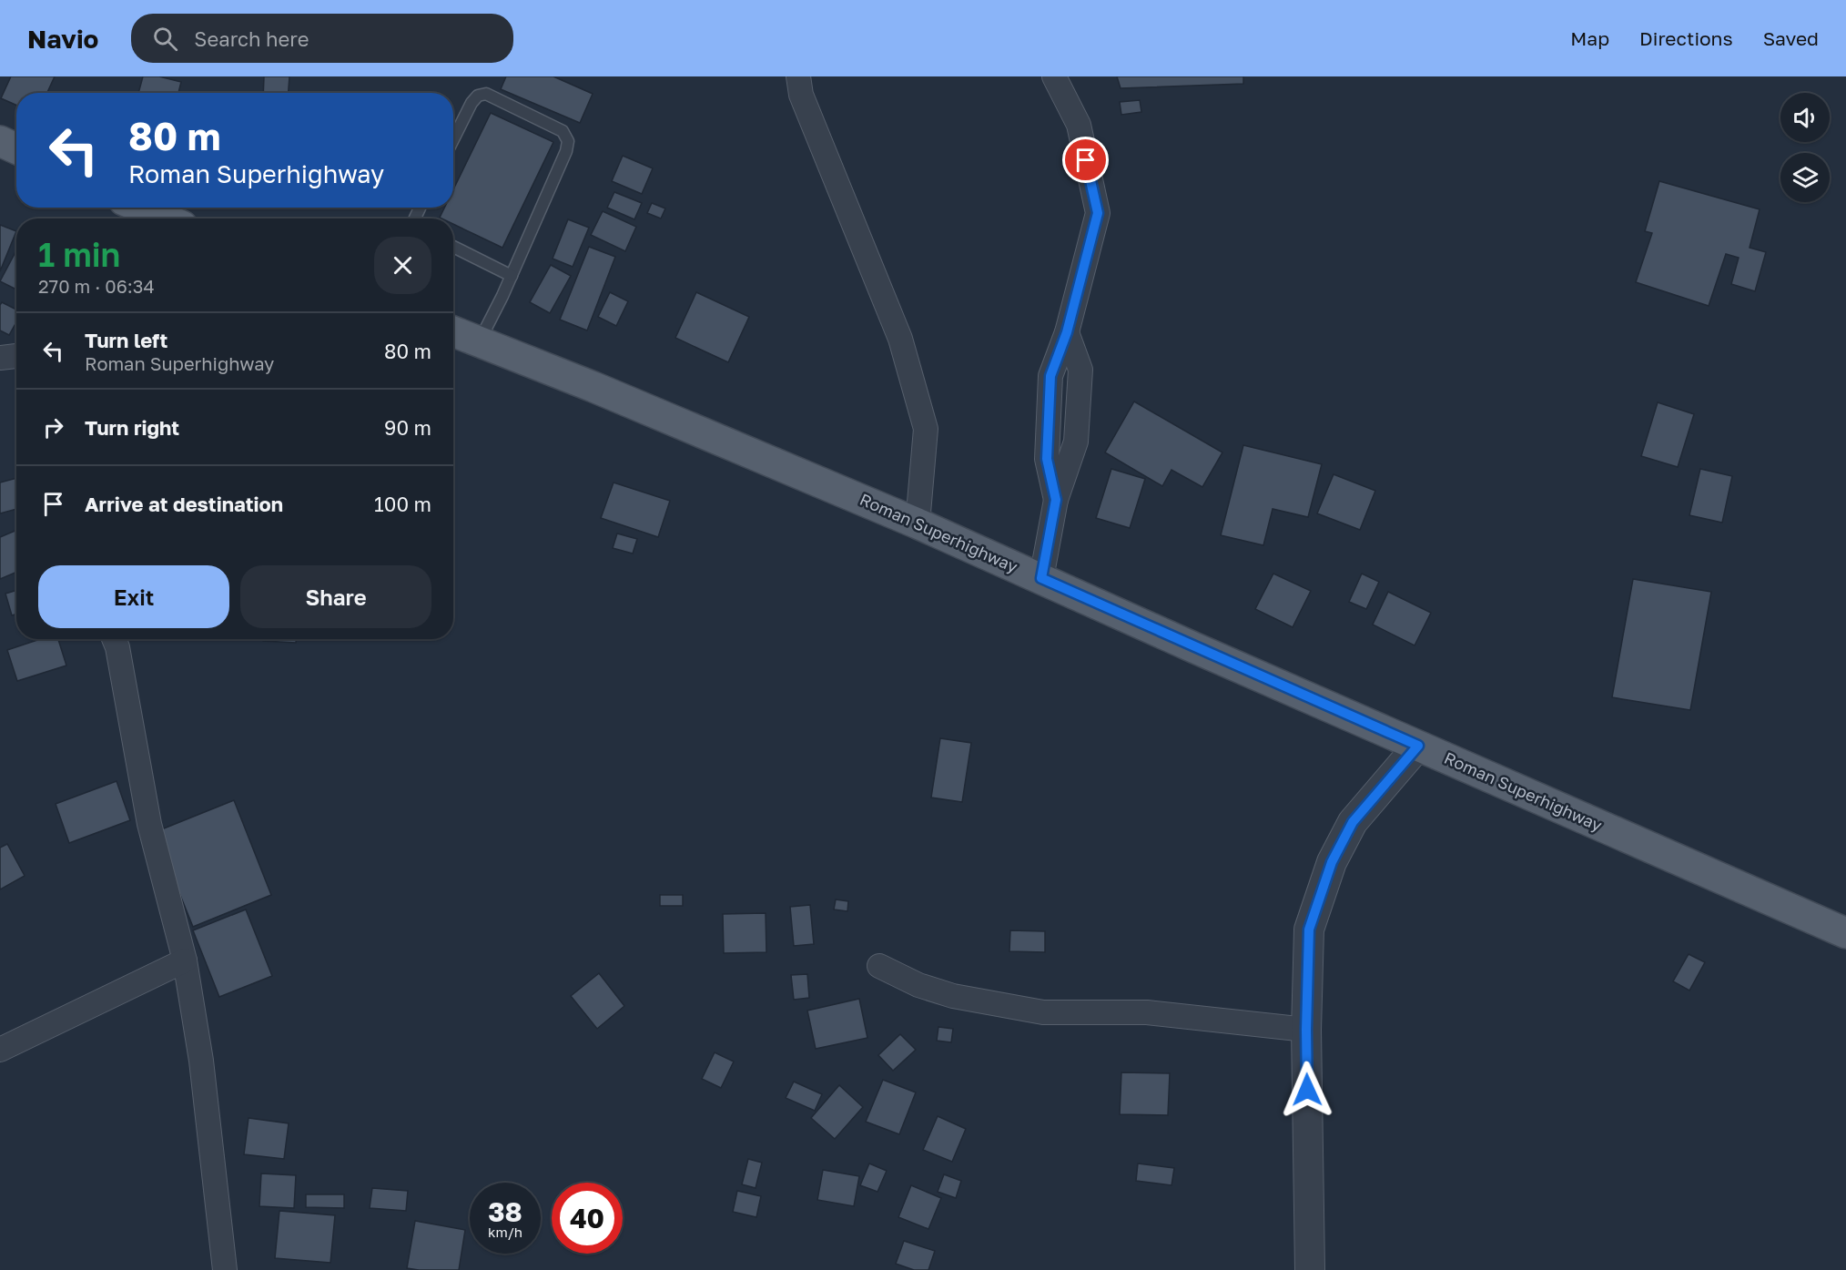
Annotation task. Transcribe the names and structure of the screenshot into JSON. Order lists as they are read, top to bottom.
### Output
{
  "streets": {
    "main road": ["Roman Superhighway"]
  },
  "page": {
    "header": "Navio",
    "search": "Search here",
    "nav": ["Map", "Directions", "Saved"],
    "turn": ["80 m", "Roman Superhighway"],
    "heading": ["1 min", "270 m · 06:34"],
    "list": [
      {
        "name": "Turn left",
        "note": "Roman Superhighway",
        "value": "80 m"
      },
      {
        "name": "Turn right",
        "value": "90 m"
      },
      {
        "name": "Arrive at destination",
        "value": "100 m"
      }
    ],
    "buttons": ["Exit", "Share"],
    "speed": "38 km/h",
    "limit": "40"
  }
}
